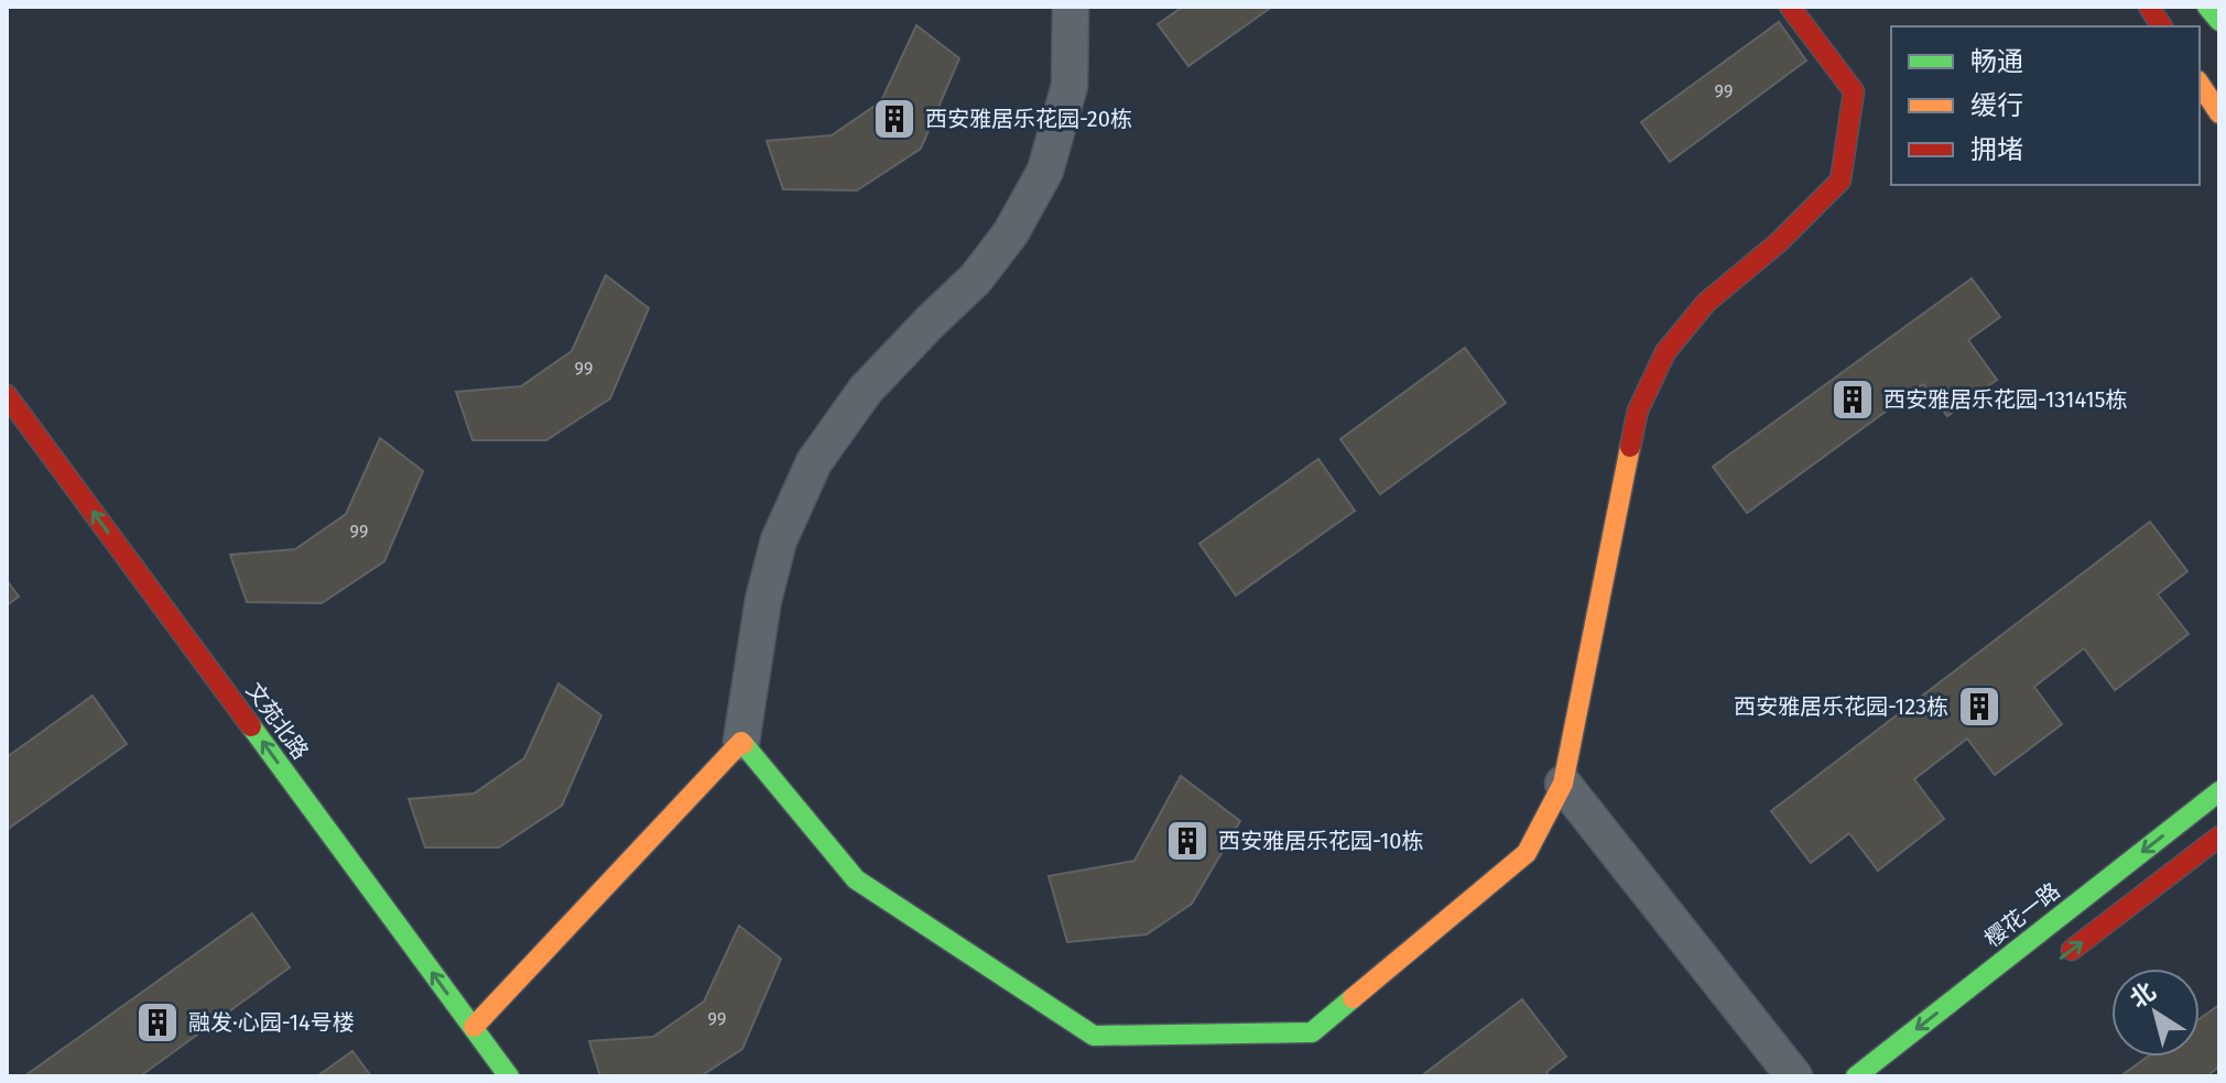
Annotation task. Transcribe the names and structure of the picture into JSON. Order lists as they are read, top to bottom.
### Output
{
  "streets": {
    "street": ["文苑北路", "樱花一路"]
  },
  "one_way": ["文苑北路"],
  "places": {
    "building": [
      "西安雅居乐花园-20栋",
      "西安雅居乐花园-131415栋",
      "西安雅居乐花园-123栋",
      "西安雅居乐花园-10栋",
      "融发·心园-14号楼"
    ]
  },
  "house_numbers": [
    "99",
    "99",
    "99",
    "99"
  ],
  "legend": ["畅通", "缓行", "拥堵"],
  "north": "top left"
}
